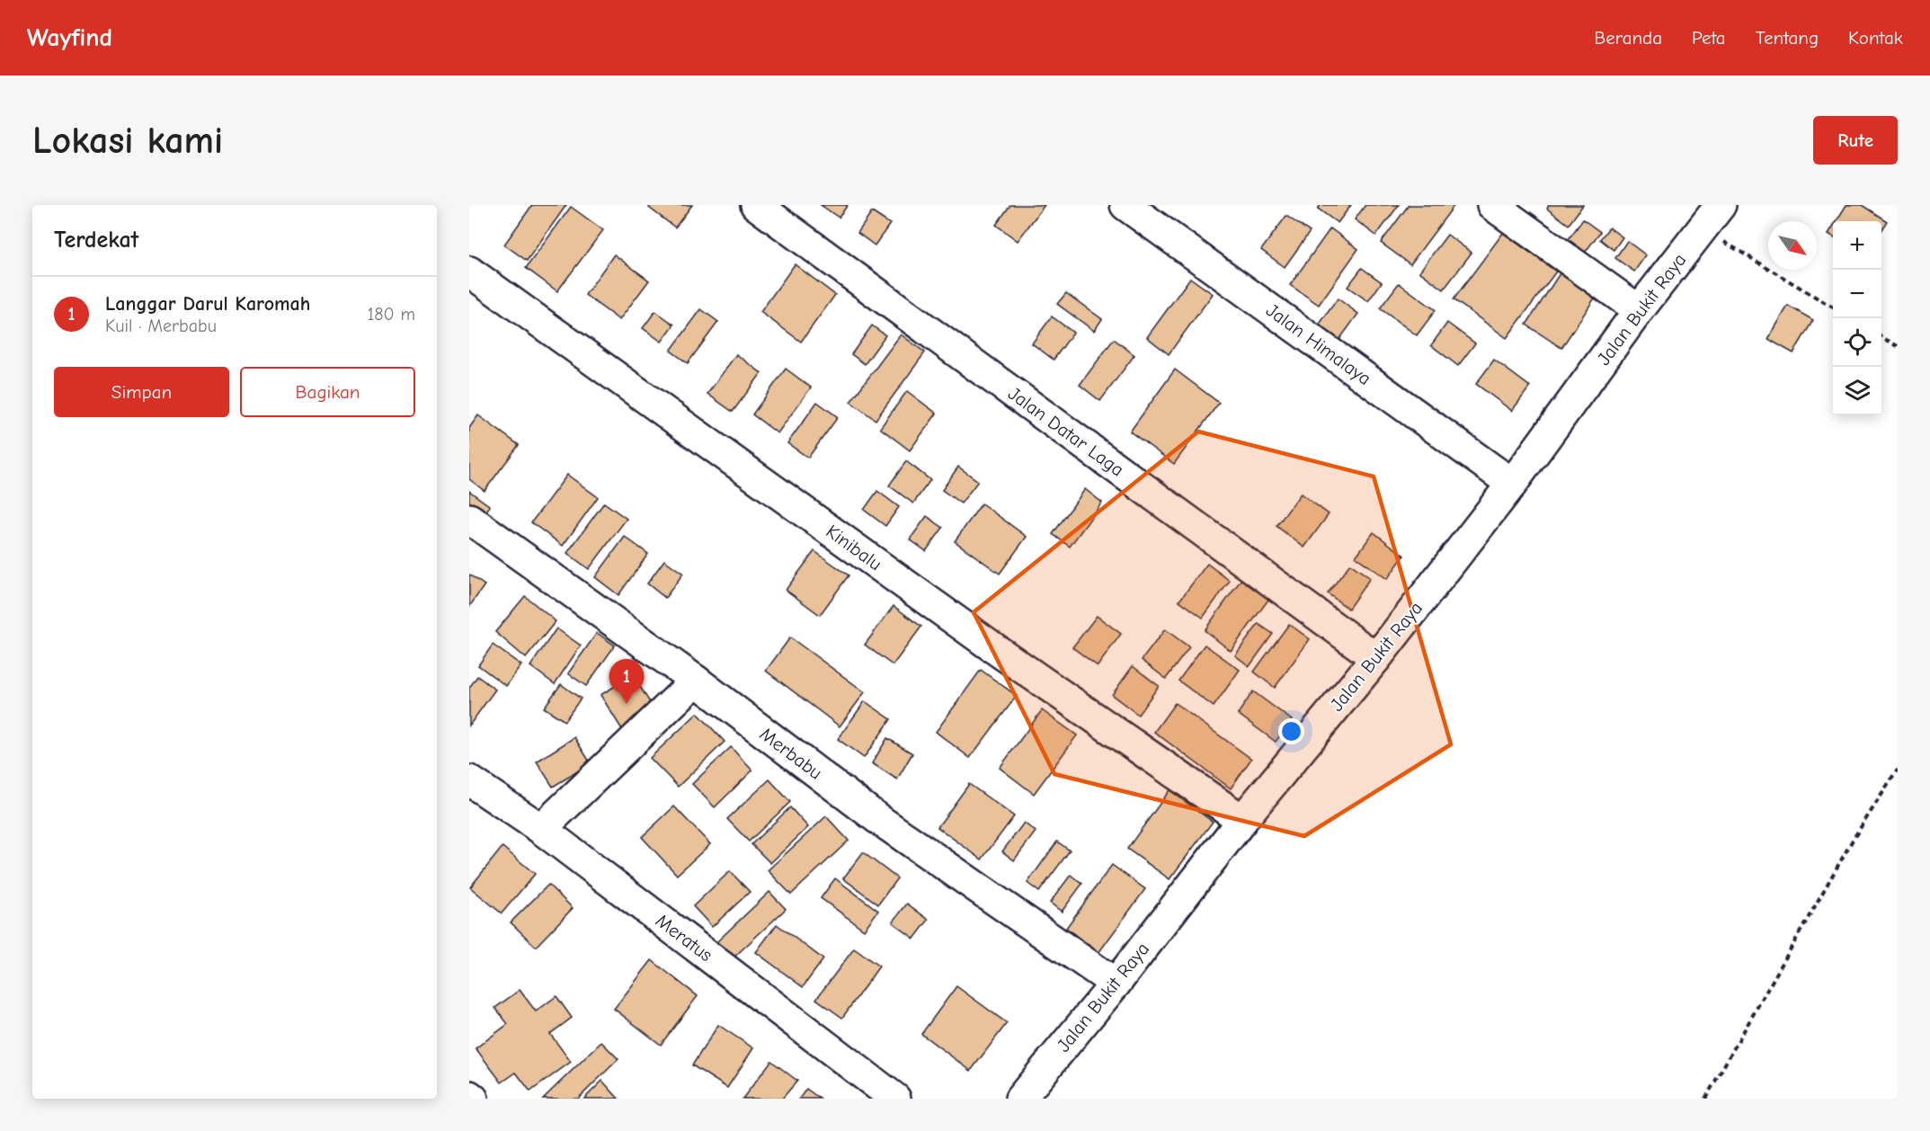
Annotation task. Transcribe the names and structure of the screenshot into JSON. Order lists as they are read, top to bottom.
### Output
{
  "streets": {
    "street": [
      "Jalan Bukit Raya",
      "Jalan Himalaya",
      "Jalan Datar Laga",
      "Kinibalu",
      "Merbabu",
      "Meratus"
    ]
  },
  "crossings": [
    ["Jalan Bukit Raya", "Jalan Himalaya"],
    ["Jalan Bukit Raya", "Jalan Datar Laga"],
    ["Jalan Bukit Raya", "Kinibalu"],
    ["Jalan Bukit Raya", "Merbabu"]
  ],
  "north": "bottom right",
  "page": {
    "header": "Wayfind",
    "nav": [
      "Beranda",
      "Peta",
      "Tentang",
      "Kontak"
    ],
    "buttons": [
      "Rute",
      ["Simpan", "Bagikan"]
    ],
    "title": "Lokasi kami",
    "heading": "Terdekat",
    "map_buttons": ["+", "−"],
    "list": [
      {
        "mark": "1",
        "name": "Langgar Darul Karomah",
        "note": "Kuil · Merbabu",
        "value": "180 m"
      }
    ],
    "pins": "1"
  }
}
